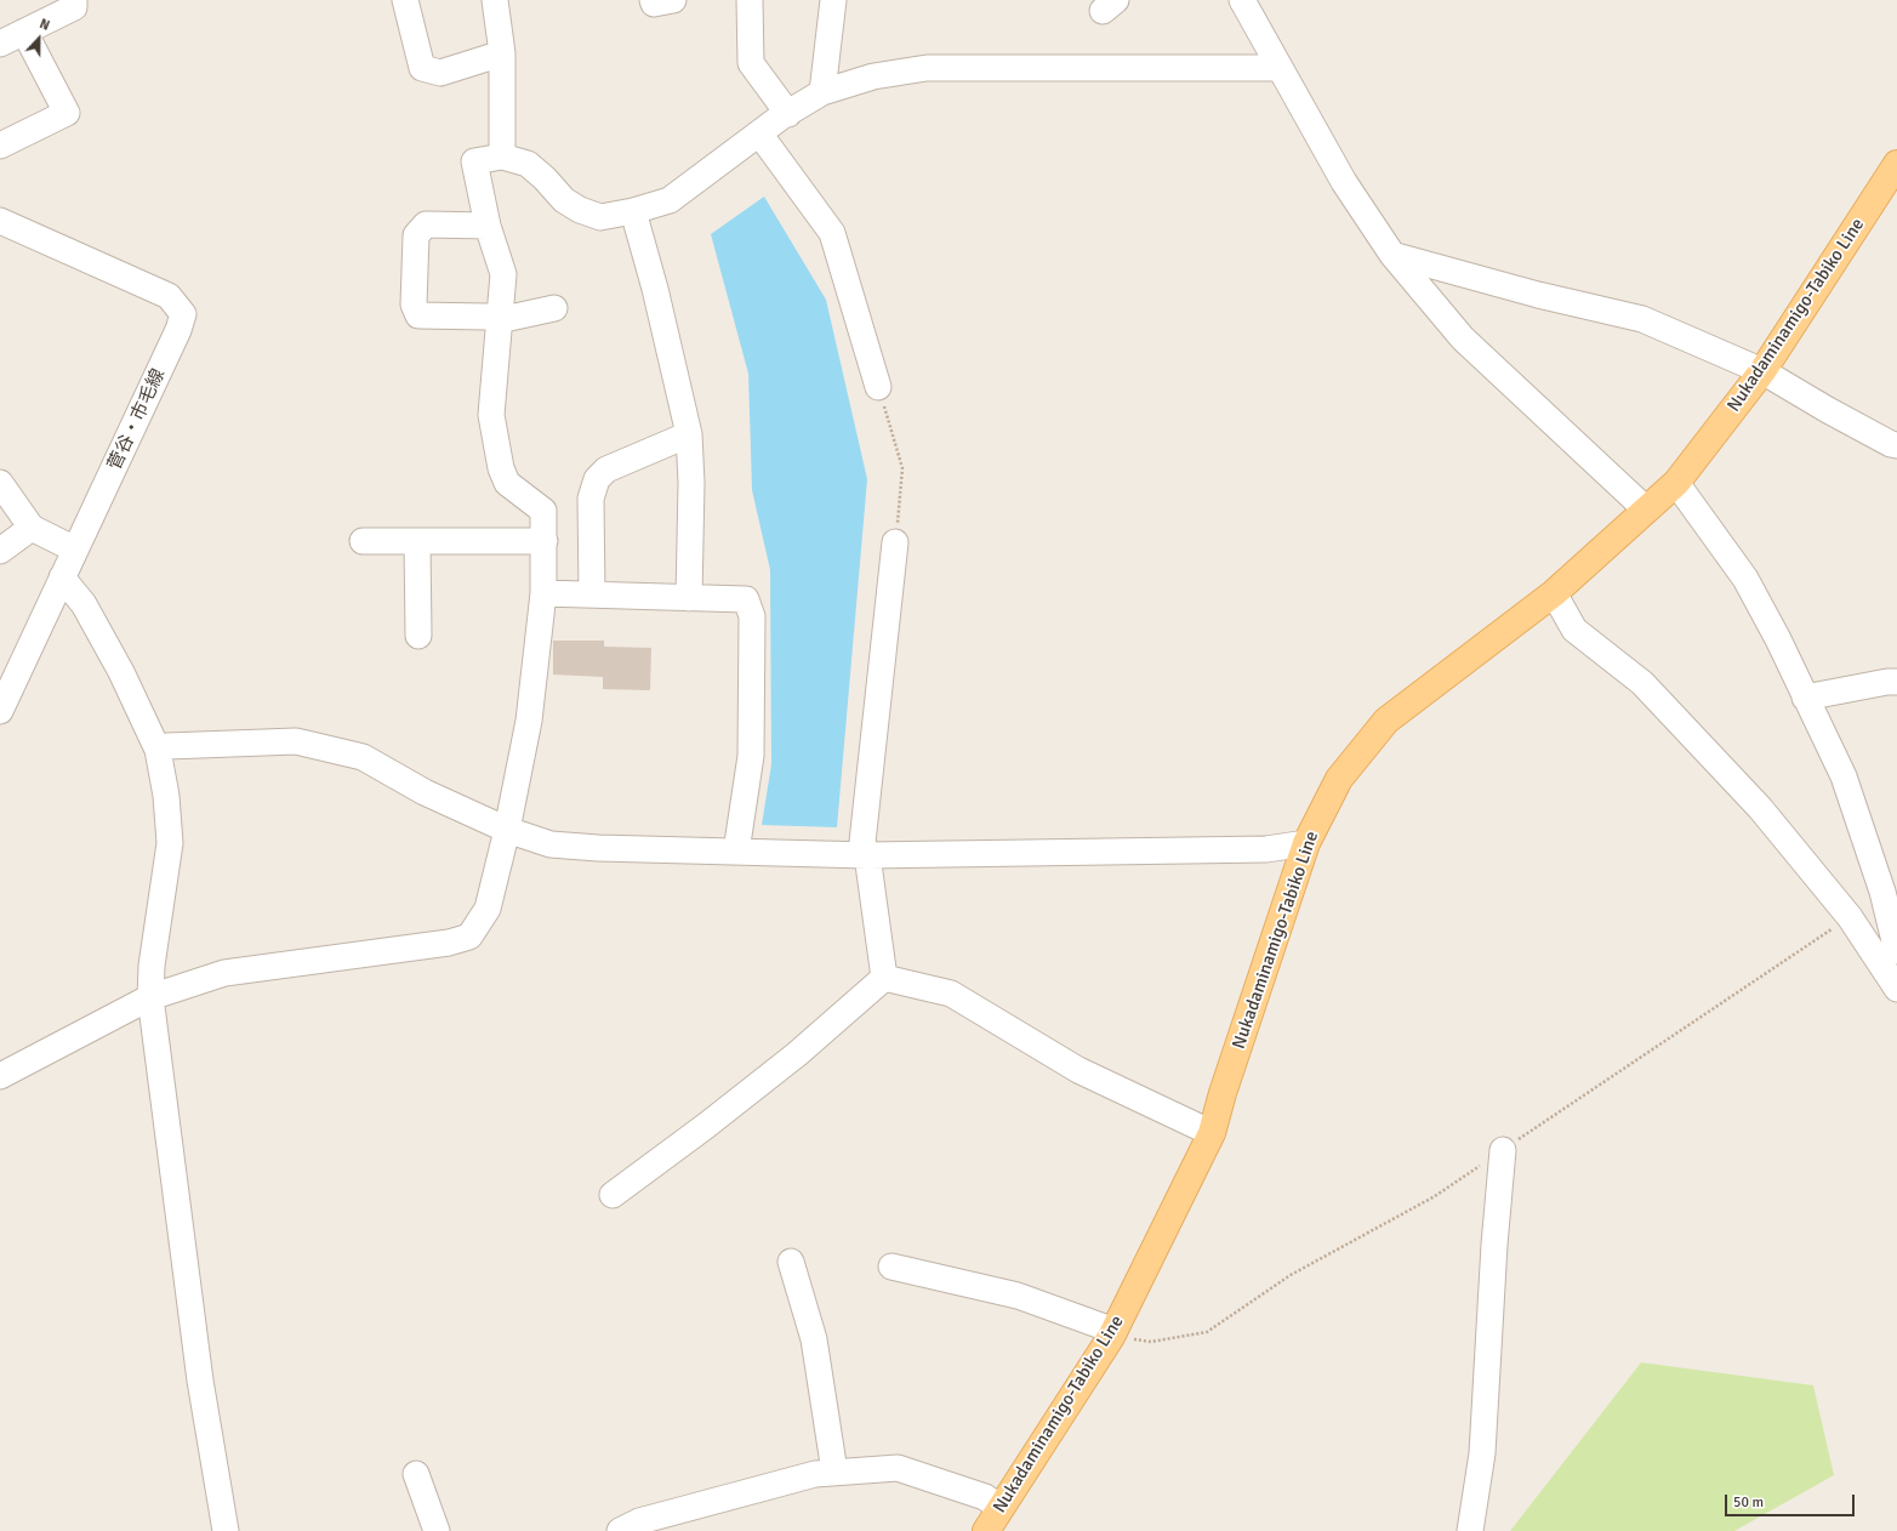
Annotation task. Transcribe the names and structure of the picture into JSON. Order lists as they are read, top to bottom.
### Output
{
  "streets": {
    "main road": ["Nukadaminamigo-Tabiko Line"],
    "street": ["菅谷・市毛線"]
  },
  "scale_bar": "50 m",
  "north": "top"
}
